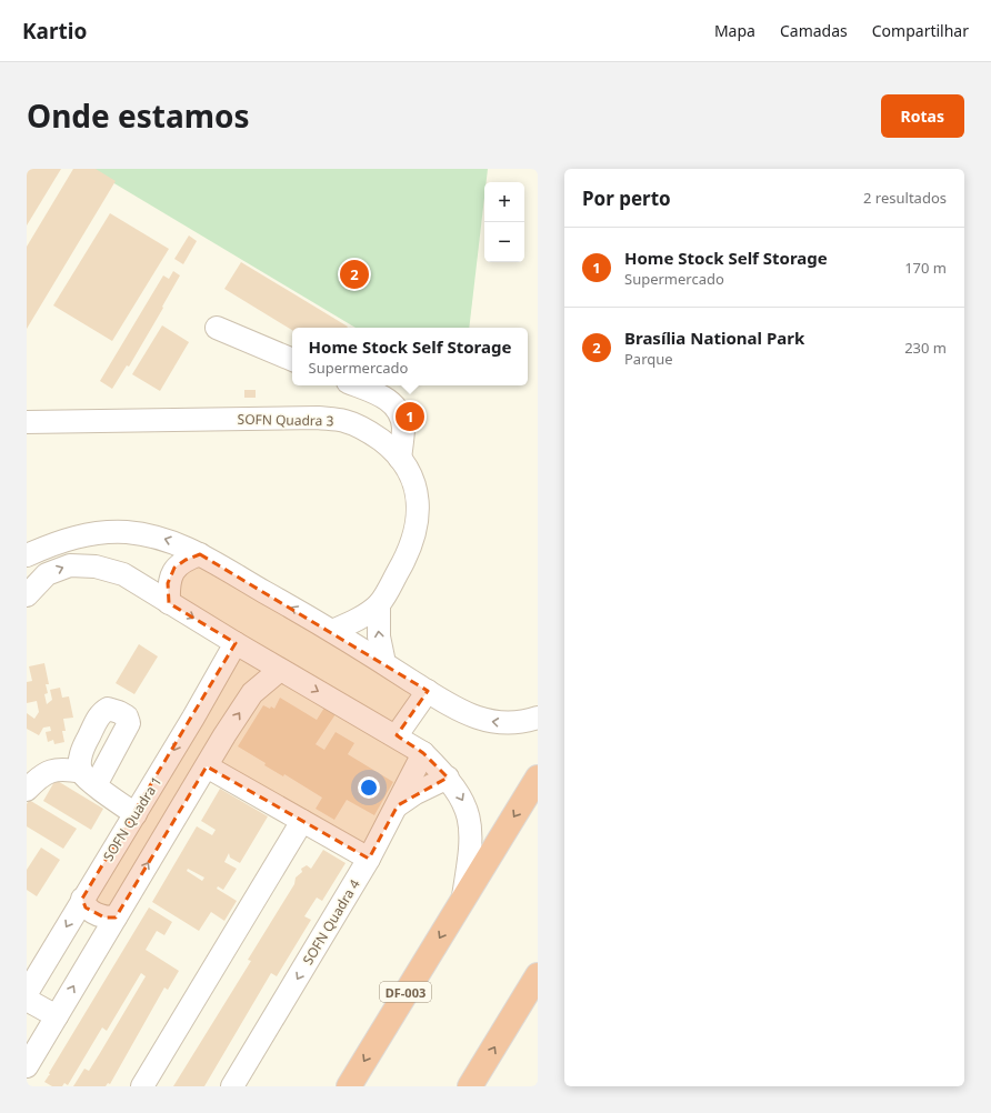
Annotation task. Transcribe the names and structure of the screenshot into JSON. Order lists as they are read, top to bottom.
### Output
{
  "streets": {
    "highway": ["DF-003"],
    "street": ["SOFN Quadra 3", "SOFN Quadra 1", "SOFN Quadra 4"]
  },
  "page": {
    "header": "Kartio",
    "nav": ["Mapa", "Camadas", "Compartilhar"],
    "title": "Onde estamos",
    "buttons": "Rotas",
    "heading": ["Por perto", "2 resultados"],
    "map_buttons": ["+", "−"],
    "list": [
      {
        "mark": "1",
        "name": "Home Stock Self Storage",
        "note": "Supermercado",
        "value": "170 m"
      },
      {
        "mark": "2",
        "name": "Brasília National Park",
        "note": "Parque",
        "value": "230 m"
      }
    ],
    "pins": ["2", "1"],
    "popup": ["Home Stock Self Storage", "Supermercado"]
  }
}
